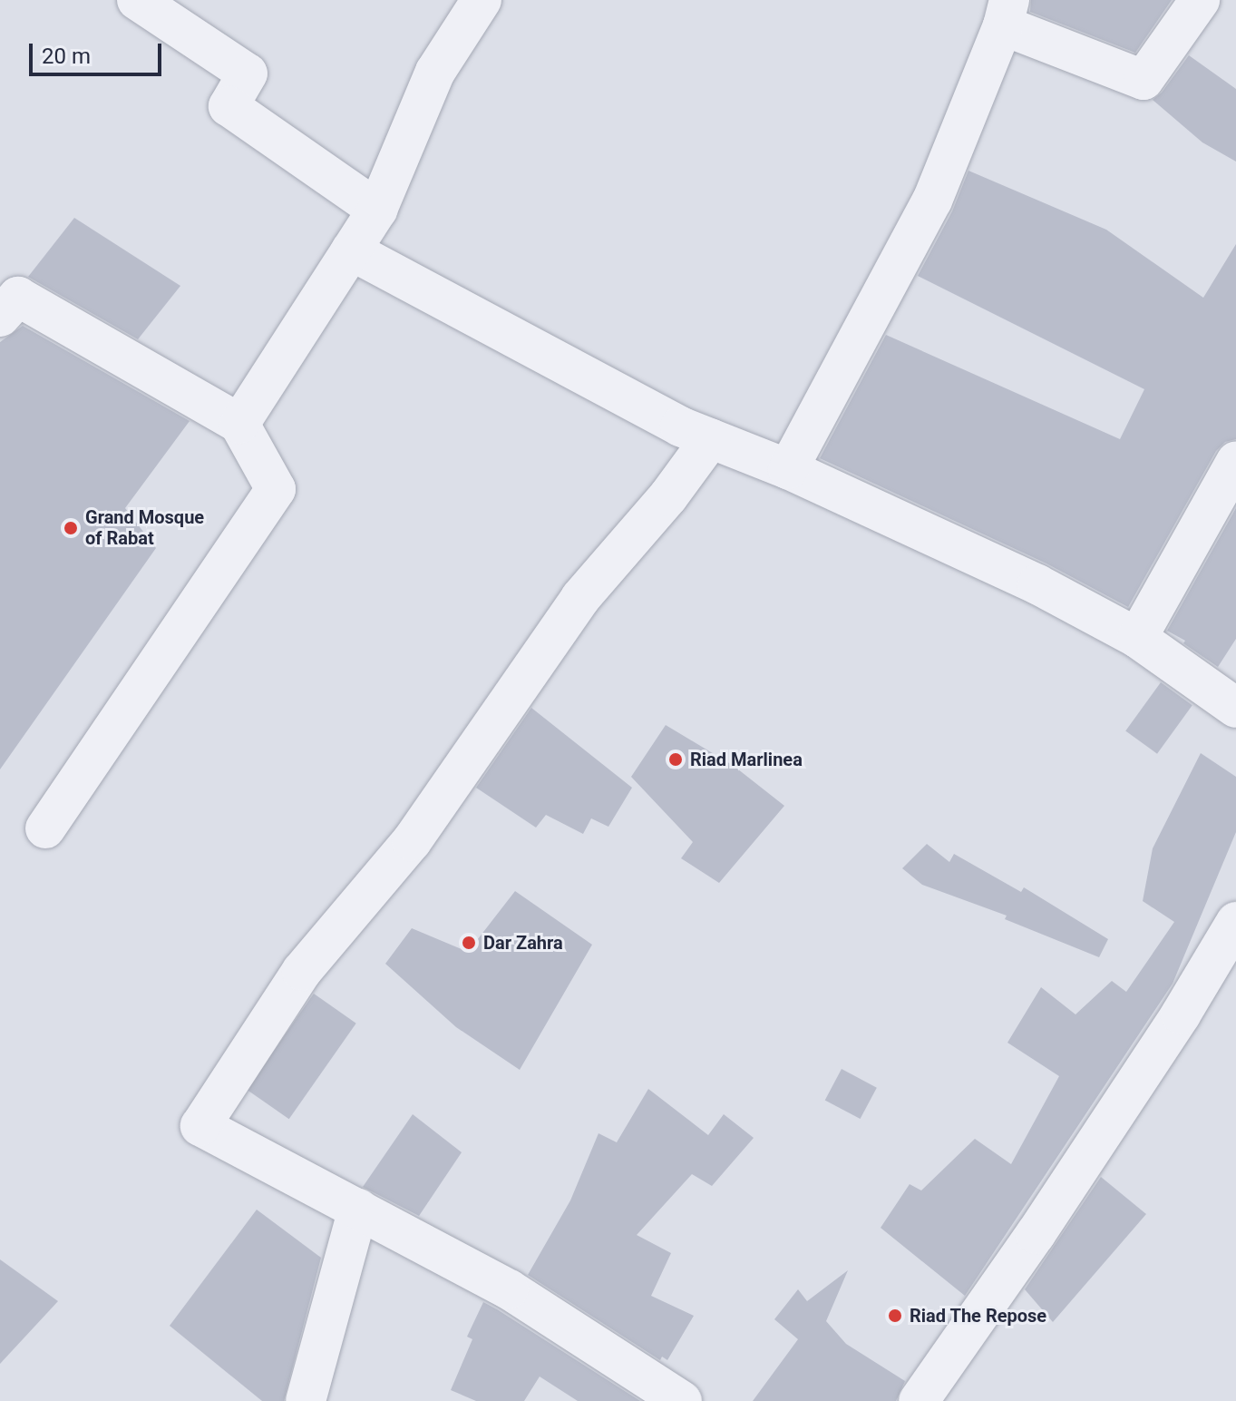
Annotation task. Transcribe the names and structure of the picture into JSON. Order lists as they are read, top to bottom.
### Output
{
  "places": [
    "Grand Mosque of Rabat",
    "Riad Marlinea",
    "Dar Zahra",
    "Riad The Repose"
  ],
  "scale_bar": "20 m"
}
